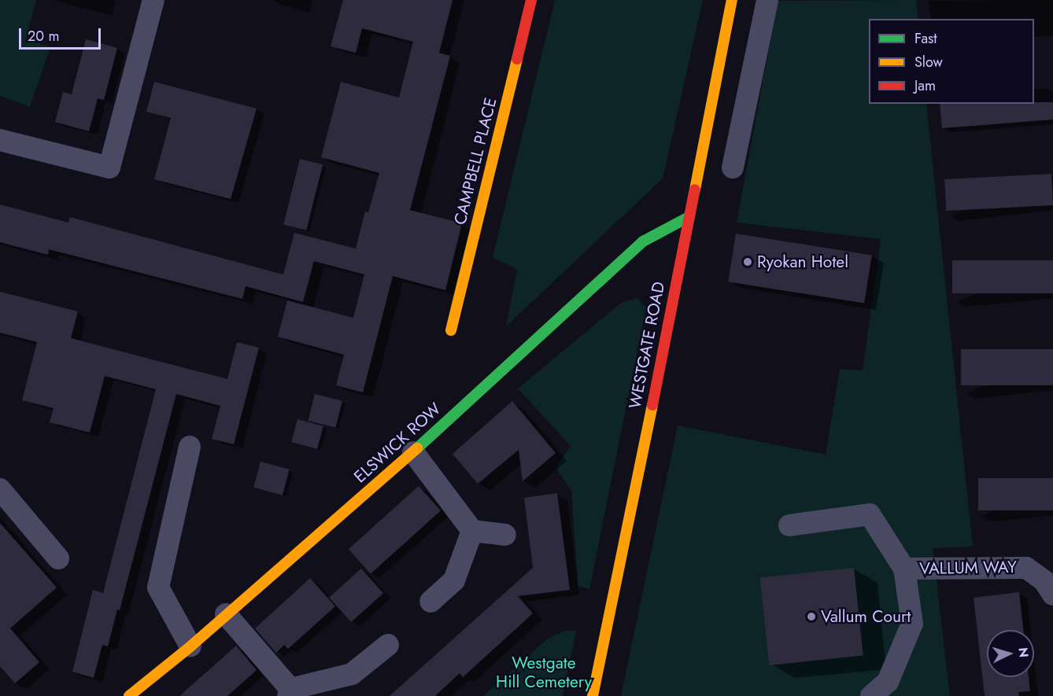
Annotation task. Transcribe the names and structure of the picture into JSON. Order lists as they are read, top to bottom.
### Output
{
  "streets": {
    "street": [
      "CAMPBELL PLACE",
      "WESTGATE ROAD",
      "ELSWICK ROW",
      "VALLUM WAY"
    ]
  },
  "crossings": [
    ["WESTGATE ROAD", "ELSWICK ROW"]
  ],
  "parks": ["Westgate Hill Cemetery"],
  "places": ["Ryokan Hotel", "Vallum Court"],
  "legend": ["Fast", "Slow", "Jam"],
  "scale_bar": "20 m",
  "north": "right"
}
